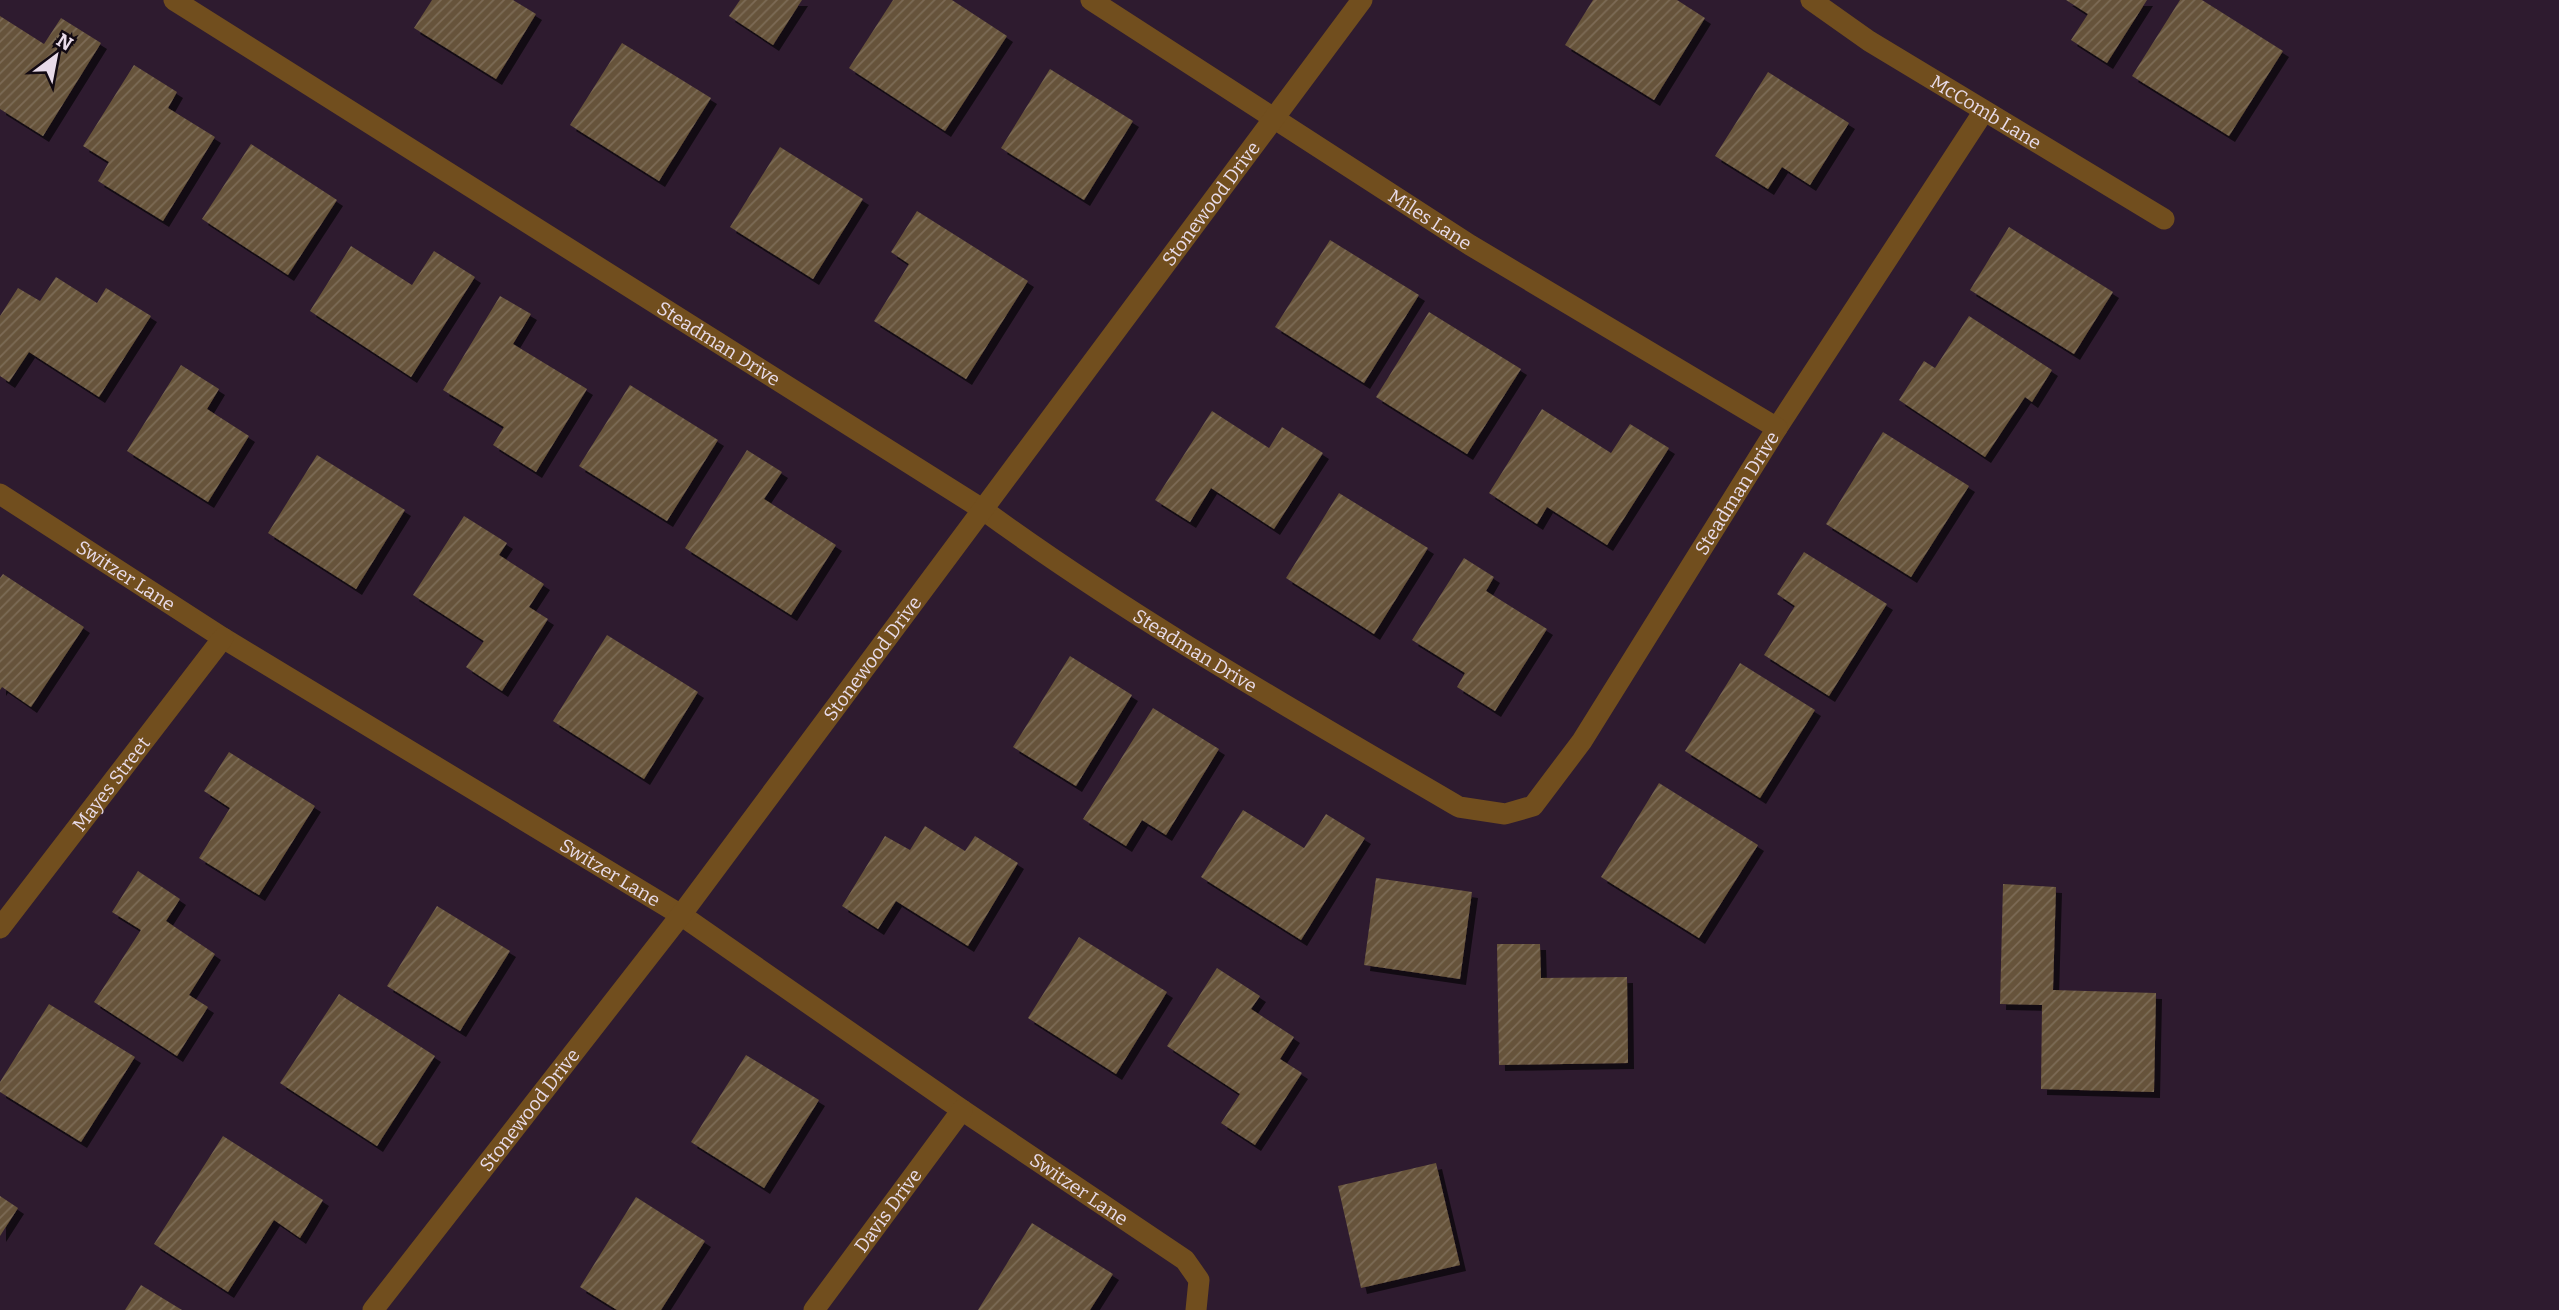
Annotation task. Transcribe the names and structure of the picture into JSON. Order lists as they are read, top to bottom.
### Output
{
  "streets": {
    "street": [
      "McComb Lane",
      "Stonewood Drive",
      "Miles Lane",
      "Steadman Drive",
      "Switzer Lane",
      "Mayes Street",
      "Davis Drive"
    ]
  },
  "crossings": [
    ["McComb Lane", "Steadman Drive"],
    ["Stonewood Drive", "Miles Lane"],
    ["Stonewood Drive", "Steadman Drive"],
    ["Stonewood Drive", "Switzer Lane"],
    ["Miles Lane", "Steadman Drive"],
    ["Switzer Lane", "Mayes Street"],
    ["Switzer Lane", "Davis Drive"]
  ],
  "north": "top right"
}
